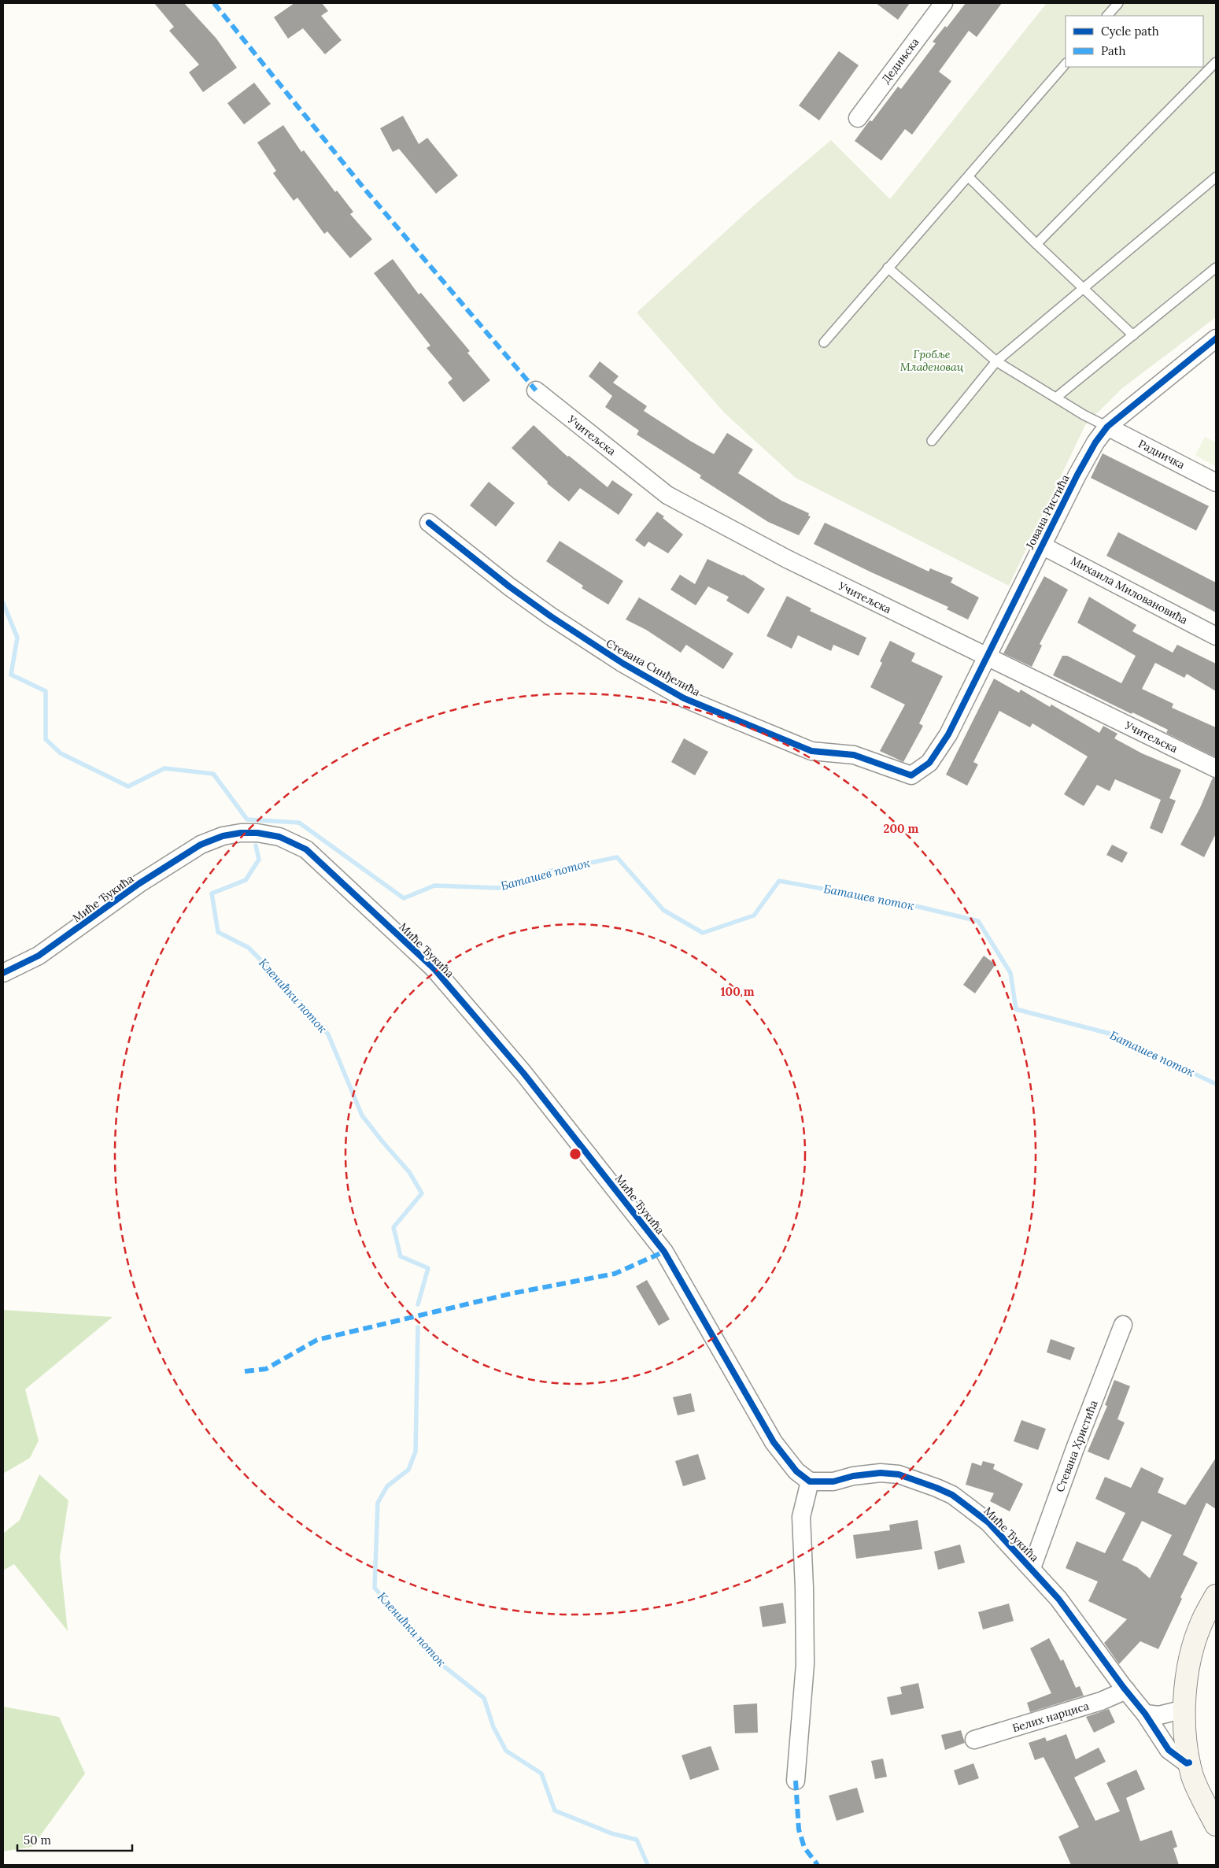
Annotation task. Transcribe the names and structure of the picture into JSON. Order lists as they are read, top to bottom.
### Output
{
  "streets": {
    "street": [
      "Дедињска",
      "Учитељска",
      "Радничка",
      "Јована Ристића",
      "Михаила Миловановића",
      "Стевана Синђелића",
      "Миће Ђукића",
      "Стевана Христића",
      "Белих нарциса"
    ]
  },
  "crossings": [
    ["Учитељска", "Јована Ристића"],
    ["Радничка", "Јована Ристића"],
    ["Јована Ристића", "Михаила Миловановића"],
    ["Јована Ристића", "Стевана Синђелића"],
    ["Миће Ђукића", "Стевана Христића"],
    ["Миће Ђукића", "Белих нарциса"]
  ],
  "water": ["Баташев поток", "Кленићки поток"],
  "parks": ["Гробље Младеновац"],
  "legend": ["Cycle path", "Path"],
  "scale_bar": "50 m",
  "rings": ["200 m", "100 m"]
}
